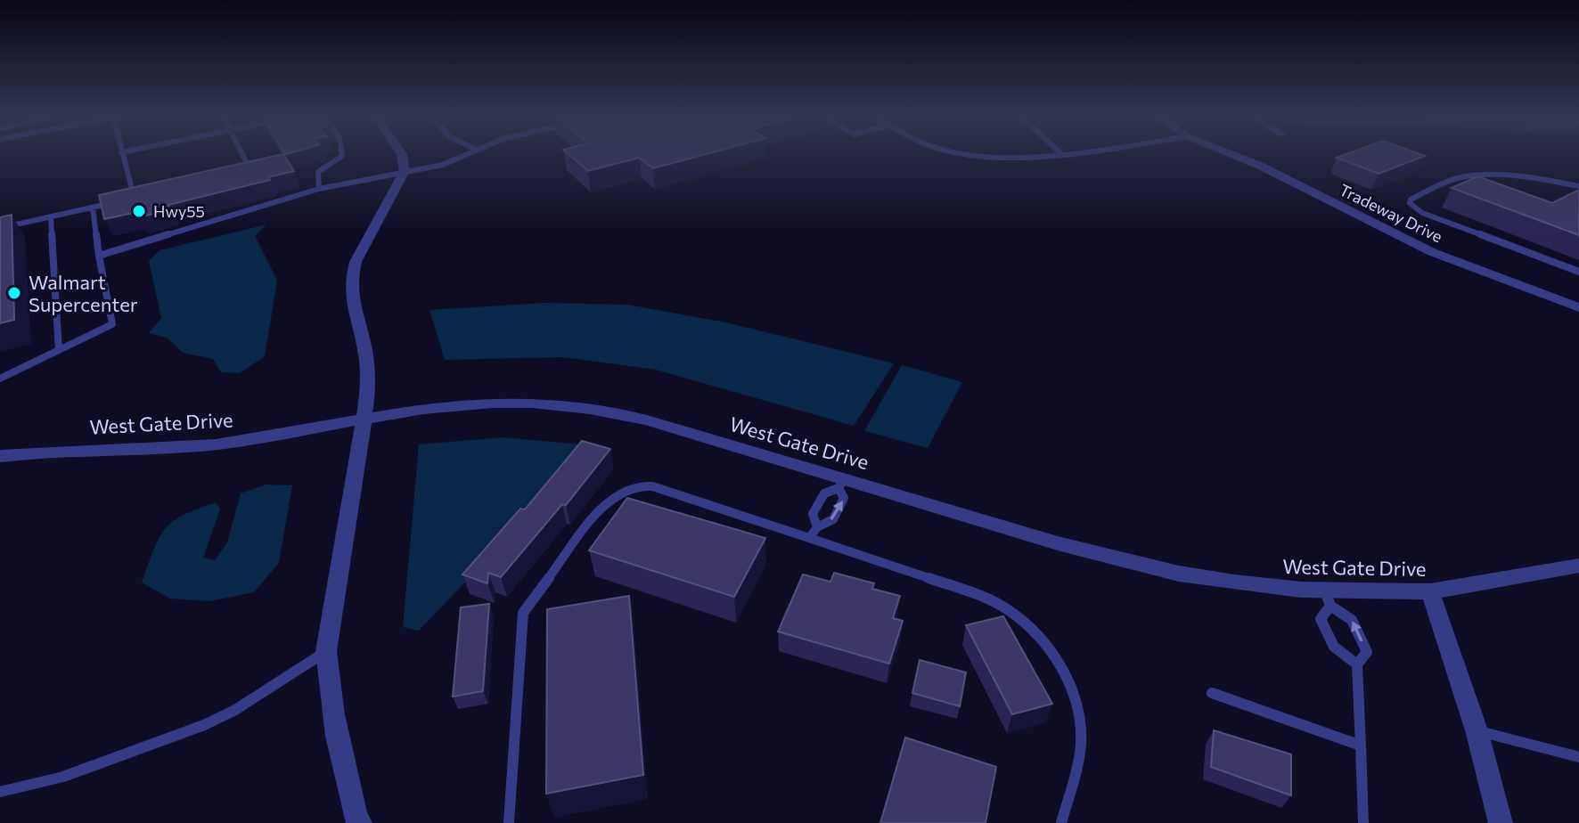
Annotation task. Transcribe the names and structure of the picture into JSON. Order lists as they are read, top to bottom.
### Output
{
  "streets": {
    "street": ["Tradeway Drive", "West Gate Drive"]
  },
  "places": ["Hwy55", "Walmart Supercenter"]
}
